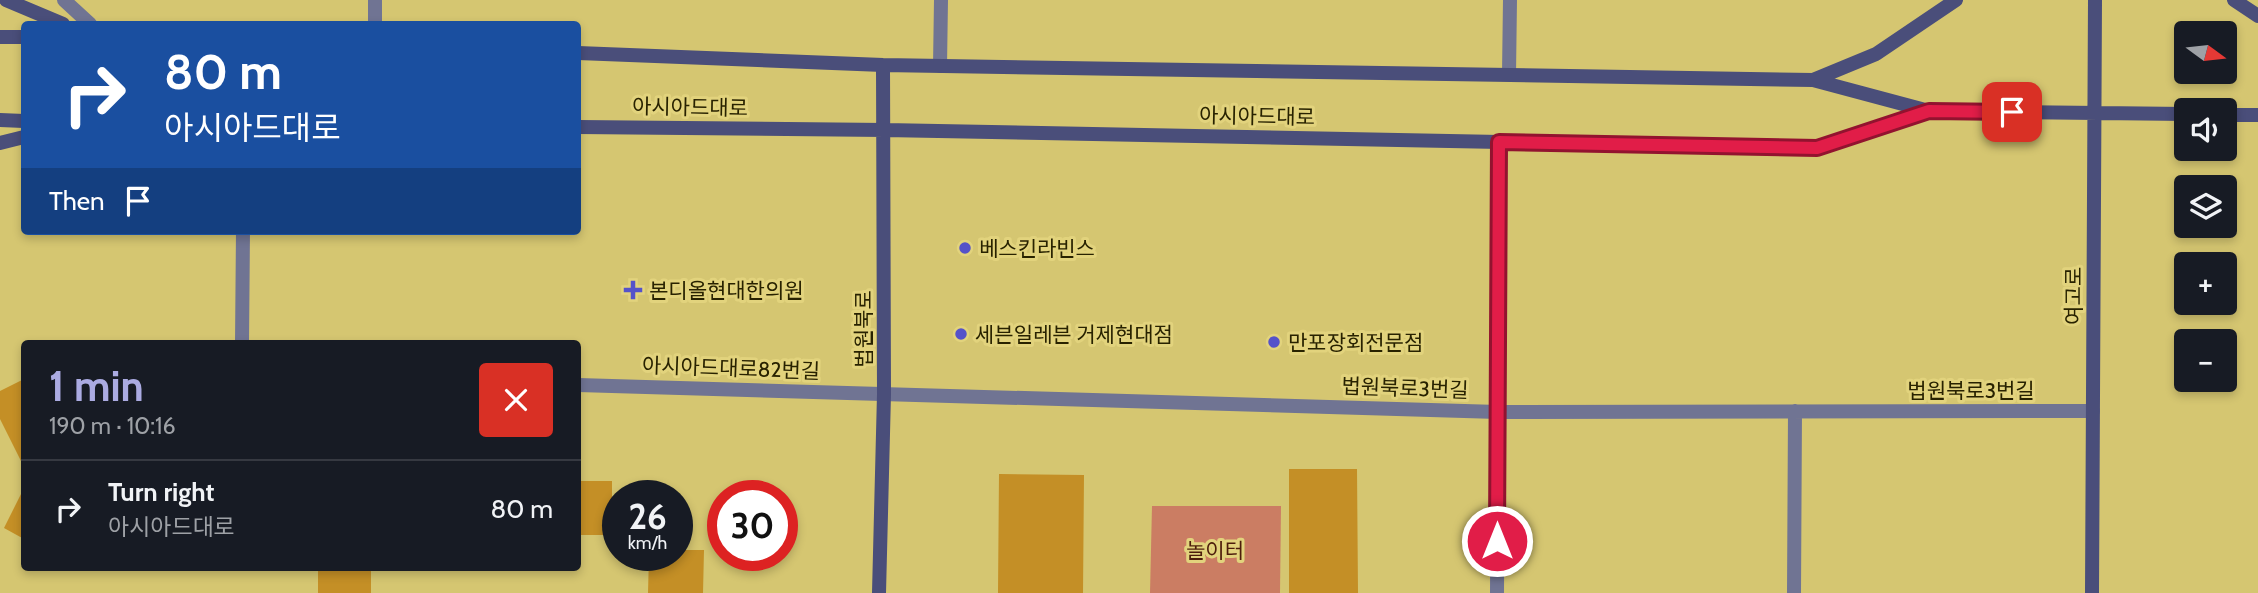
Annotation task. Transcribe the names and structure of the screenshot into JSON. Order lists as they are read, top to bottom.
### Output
{
  "streets": {
    "main road": ["아시아드대로", "여고로", "법원북로"],
    "street": ["아시아드대로82번길", "법원북로3번길"]
  },
  "crossings": [
    ["아시아드대로", "여고로"],
    ["아시아드대로", "법원북로"],
    ["여고로", "법원북로3번길"],
    ["법원북로", "아시아드대로82번길"],
    ["법원북로", "법원북로3번길"],
    ["아시아드대로82번길", "법원북로3번길"]
  ],
  "parks": ["놀이터"],
  "places": {
    "other": ["베스킨라빈스", "세븐일레븐 거제현대점", "만포장회전문점"],
    "health": ["본디올현대한의원"]
  },
  "north": "right",
  "page": {
    "map_buttons": ["+", "−"],
    "turn": ["80 m", "아시아드대로"],
    "then": "Then",
    "heading": ["1 min", "190 m · 10:16"],
    "list": [
      {
        "name": "Turn right",
        "note": "아시아드대로",
        "value": "80 m"
      }
    ],
    "speed": "26 km/h",
    "limit": "30"
  }
}
